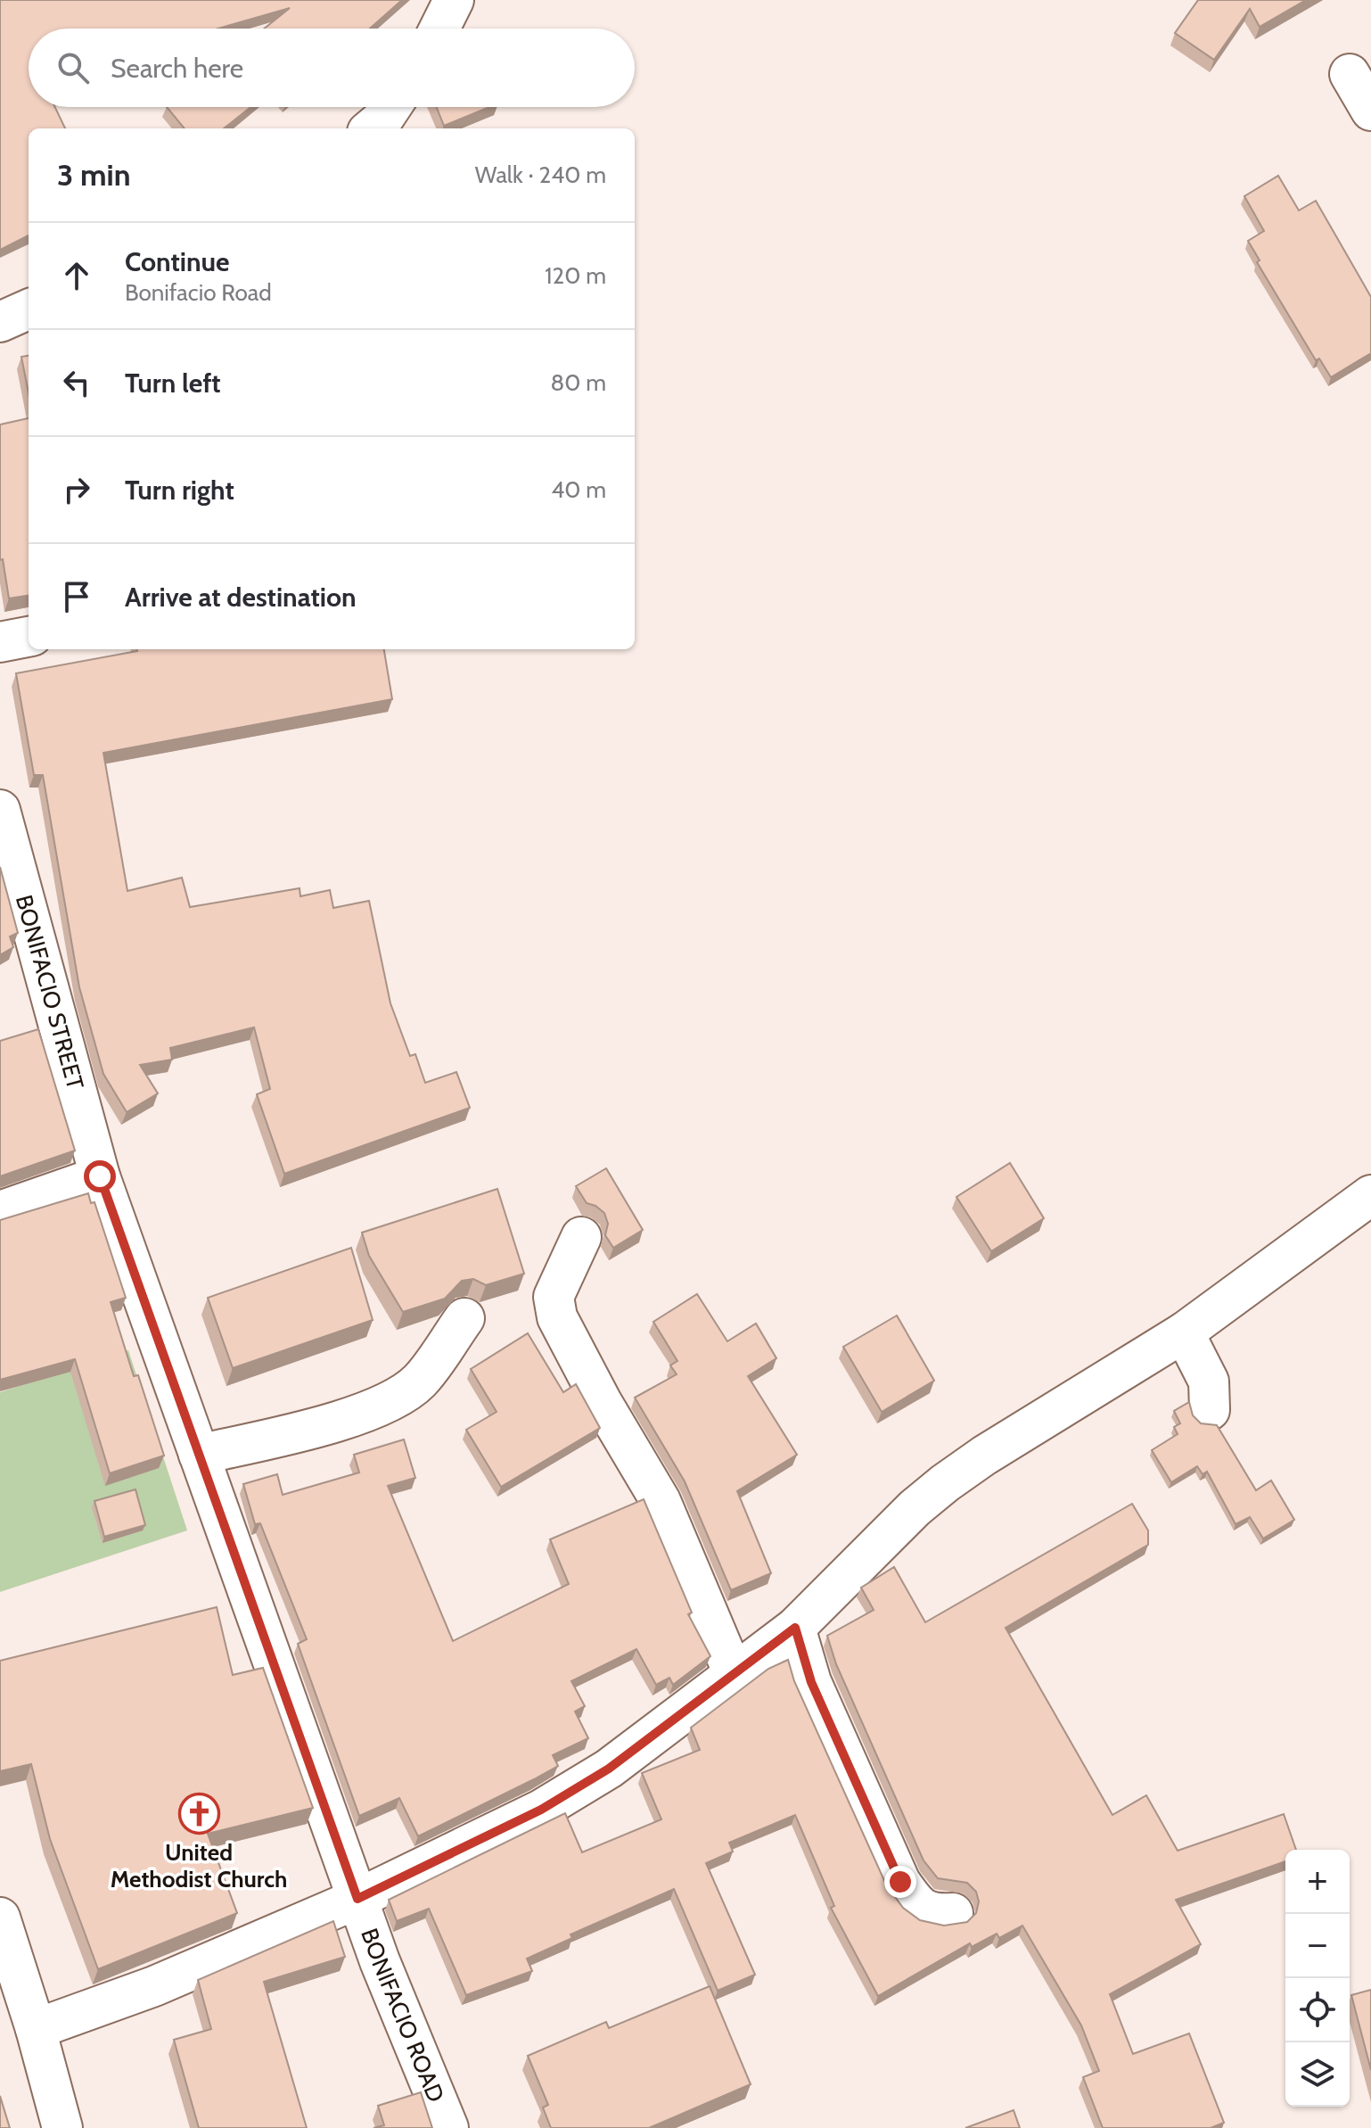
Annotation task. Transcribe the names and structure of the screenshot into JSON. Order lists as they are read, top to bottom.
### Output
{
  "streets": {
    "street": ["BONIFACIO STREET", "BONIFACIO ROAD"]
  },
  "crossings": [
    ["BONIFACIO STREET", "BONIFACIO ROAD"]
  ],
  "places": {
    "church": ["United Methodist Church"]
  },
  "page": {
    "search": "Search here",
    "heading": ["3 min", "Walk · 240 m"],
    "list": [
      ["Continue", "Bonifacio Road", "120 m"],
      ["Turn left", "80 m"],
      ["Turn right", "40 m"],
      "Arrive at destination"
    ],
    "map_buttons": ["+", "−"]
  }
}
